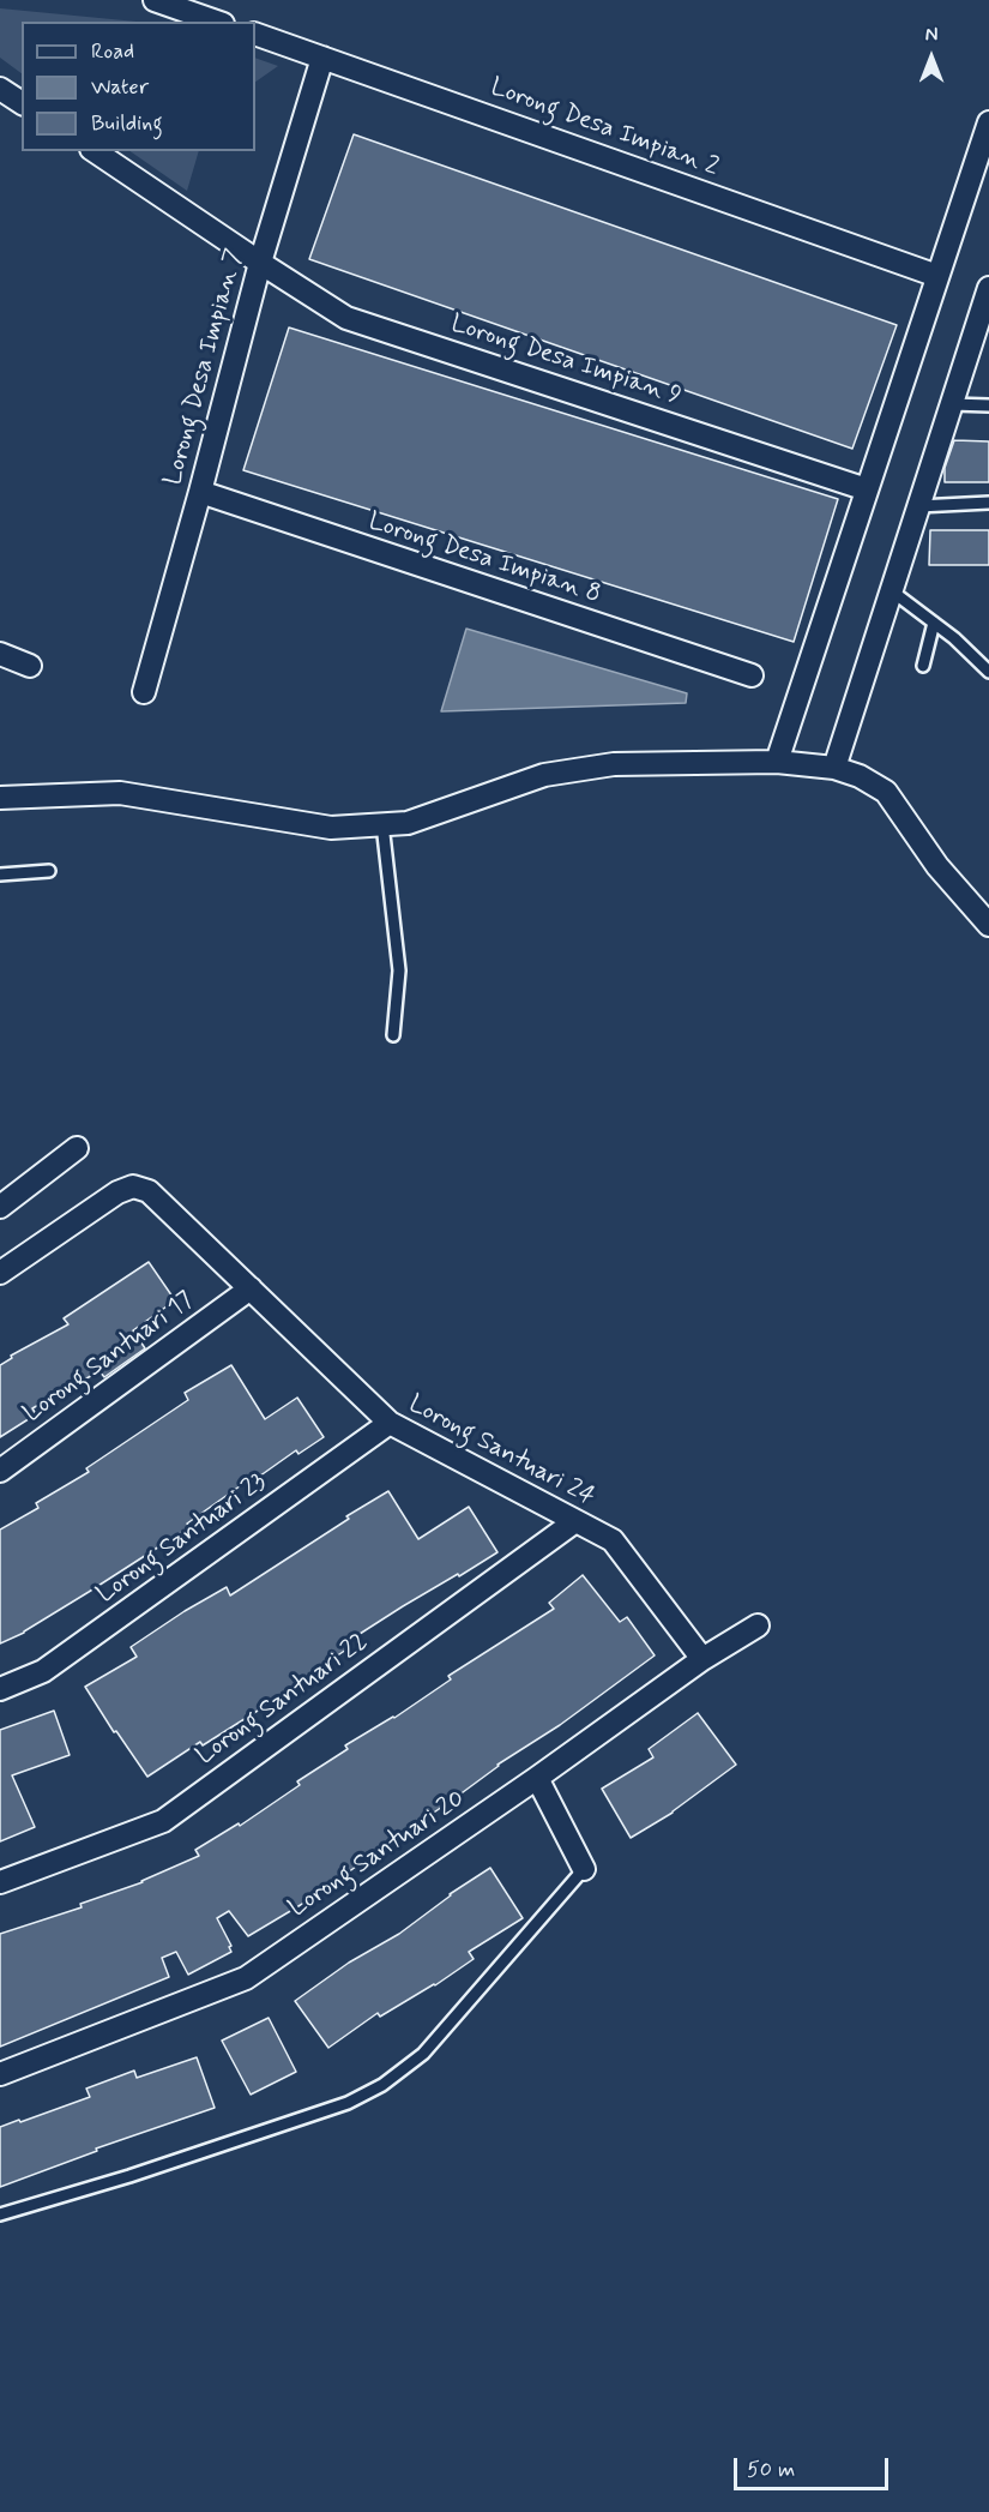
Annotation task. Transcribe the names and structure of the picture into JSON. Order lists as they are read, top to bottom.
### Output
{
  "streets": {
    "street": [
      "Lorong Desa Impian 2",
      "Lorong Desa Impian 9",
      "Lorong Desa Impian 7",
      "Lorong Desa Impian 8",
      "Lorong Santuari 17",
      "Lorong Santuari 24",
      "Lorong Santuari 23",
      "Lorong Santuari 22",
      "Lorong Santuari 20"
    ]
  },
  "crossings": [
    ["Lorong Desa Impian 2", "Lorong Desa Impian 7"],
    ["Lorong Desa Impian 9", "Lorong Desa Impian 7"],
    ["Lorong Desa Impian 7", "Lorong Desa Impian 8"],
    ["Lorong Santuari 17", "Lorong Santuari 24"],
    ["Lorong Santuari 24", "Lorong Santuari 23"],
    ["Lorong Santuari 24", "Lorong Santuari 22"],
    ["Lorong Santuari 24", "Lorong Santuari 20"]
  ],
  "legend": ["Road", "Water", "Building"],
  "scale_bar": "50 m",
  "north": "top"
}
